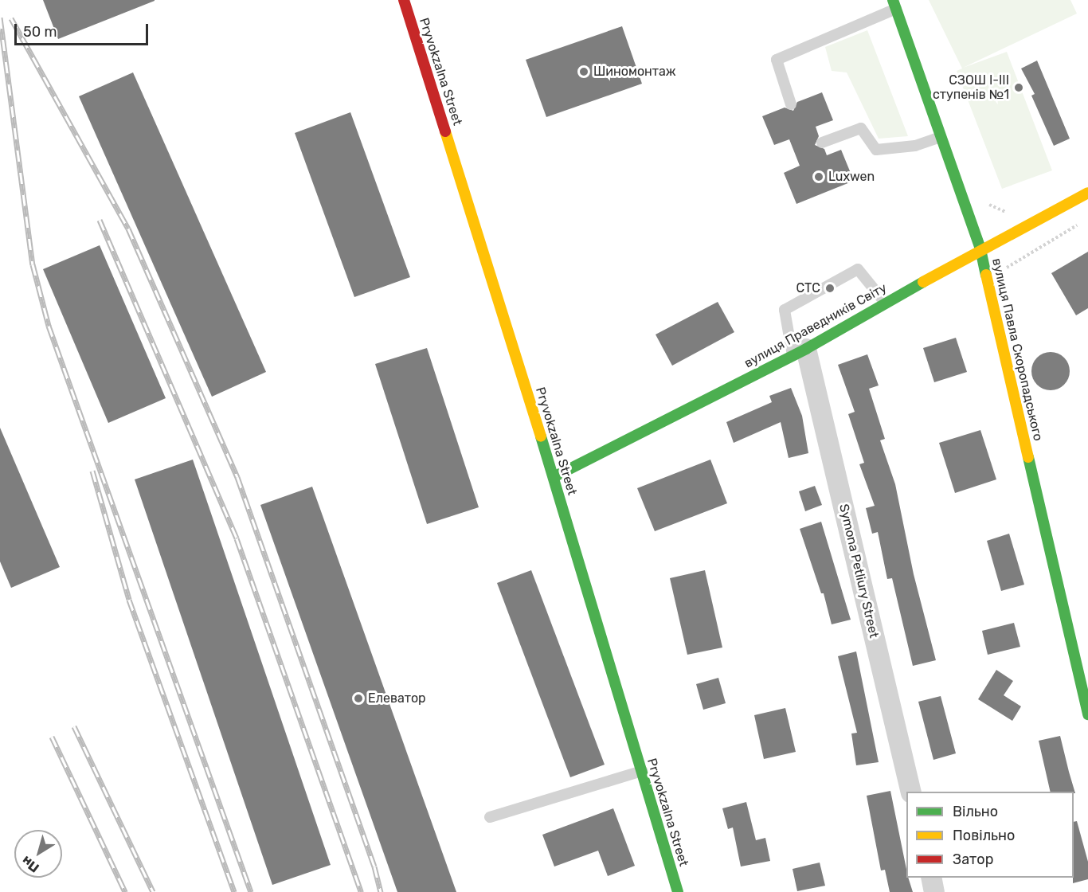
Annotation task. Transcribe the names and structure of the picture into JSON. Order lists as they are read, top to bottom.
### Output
{
  "streets": {
    "street": [
      "Pryvokzalna Street",
      "вулиця Праведників Світу",
      "вулиця Павла Скоропадського",
      "Symona Petliury Street"
    ]
  },
  "crossings": [
    ["Pryvokzalna Street", "вулиця Праведників Світу"],
    ["вулиця Праведників Світу", "вулиця Павла Скоропадського"],
    ["вулиця Праведників Світу", "Symona Petliury Street"]
  ],
  "places": [
    "Шиномонтаж",
    "СЗОШ І-ІІІ ступенів №1",
    "Luxwen",
    "СТС",
    "Елеватор"
  ],
  "legend": ["Вільно", "Повільно", "Затор"],
  "scale_bar": "50 m",
  "north": "bottom left"
}
